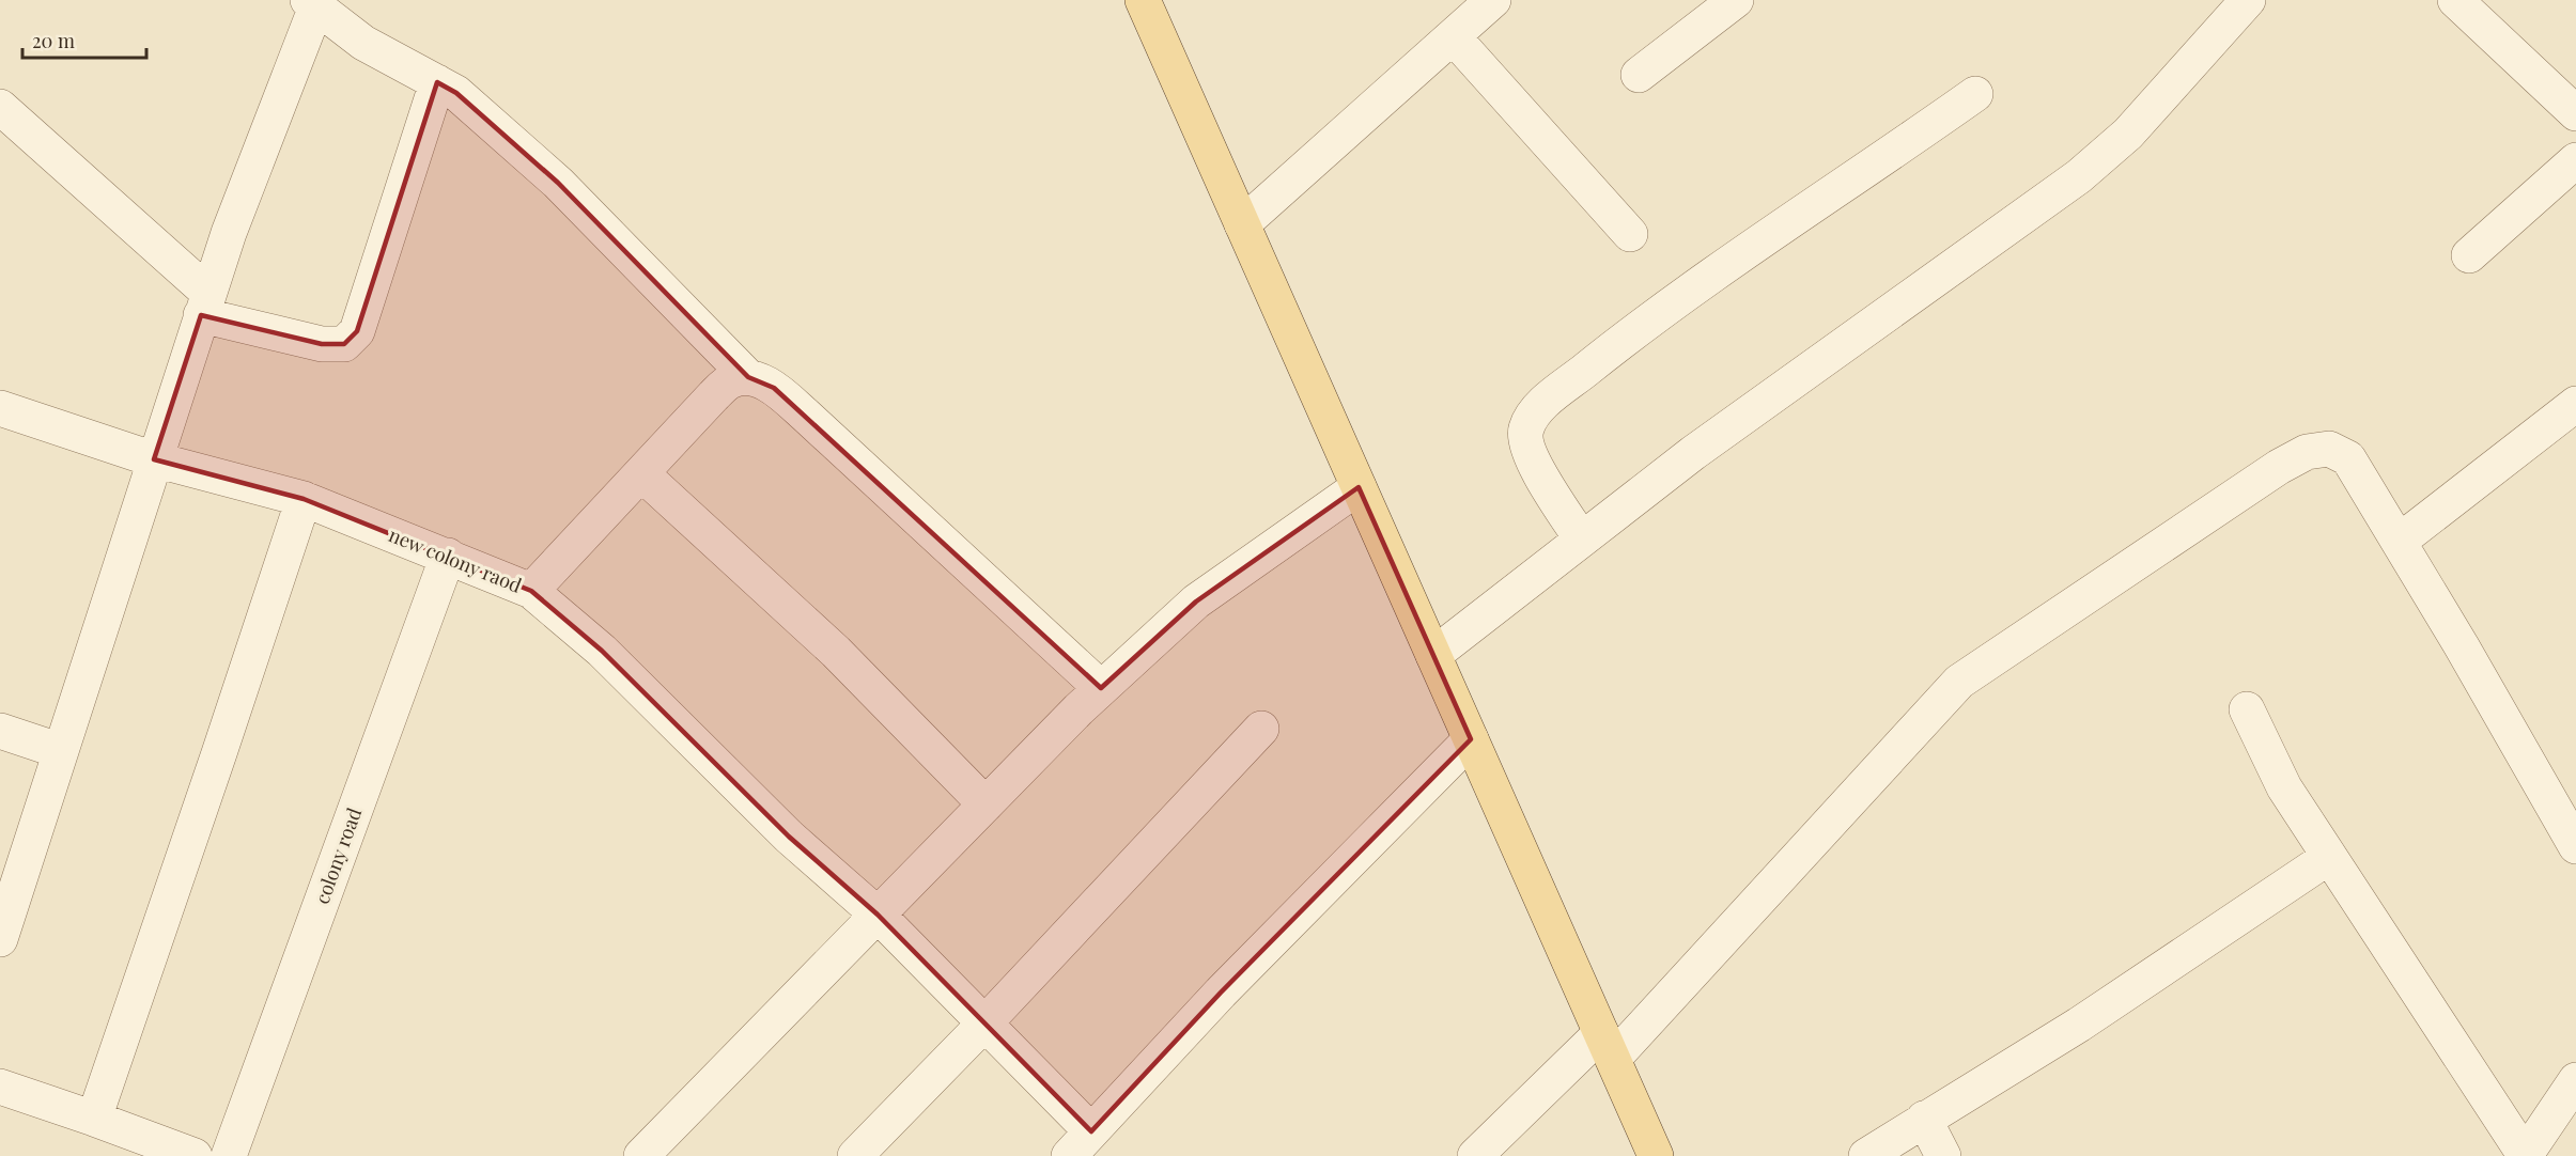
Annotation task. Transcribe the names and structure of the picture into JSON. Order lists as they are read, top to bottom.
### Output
{
  "streets": {
    "street": ["new colony raod", "colony road"]
  },
  "crossings": [
    ["new colony raod", "colony road"]
  ],
  "scale_bar": "20 m"
}
